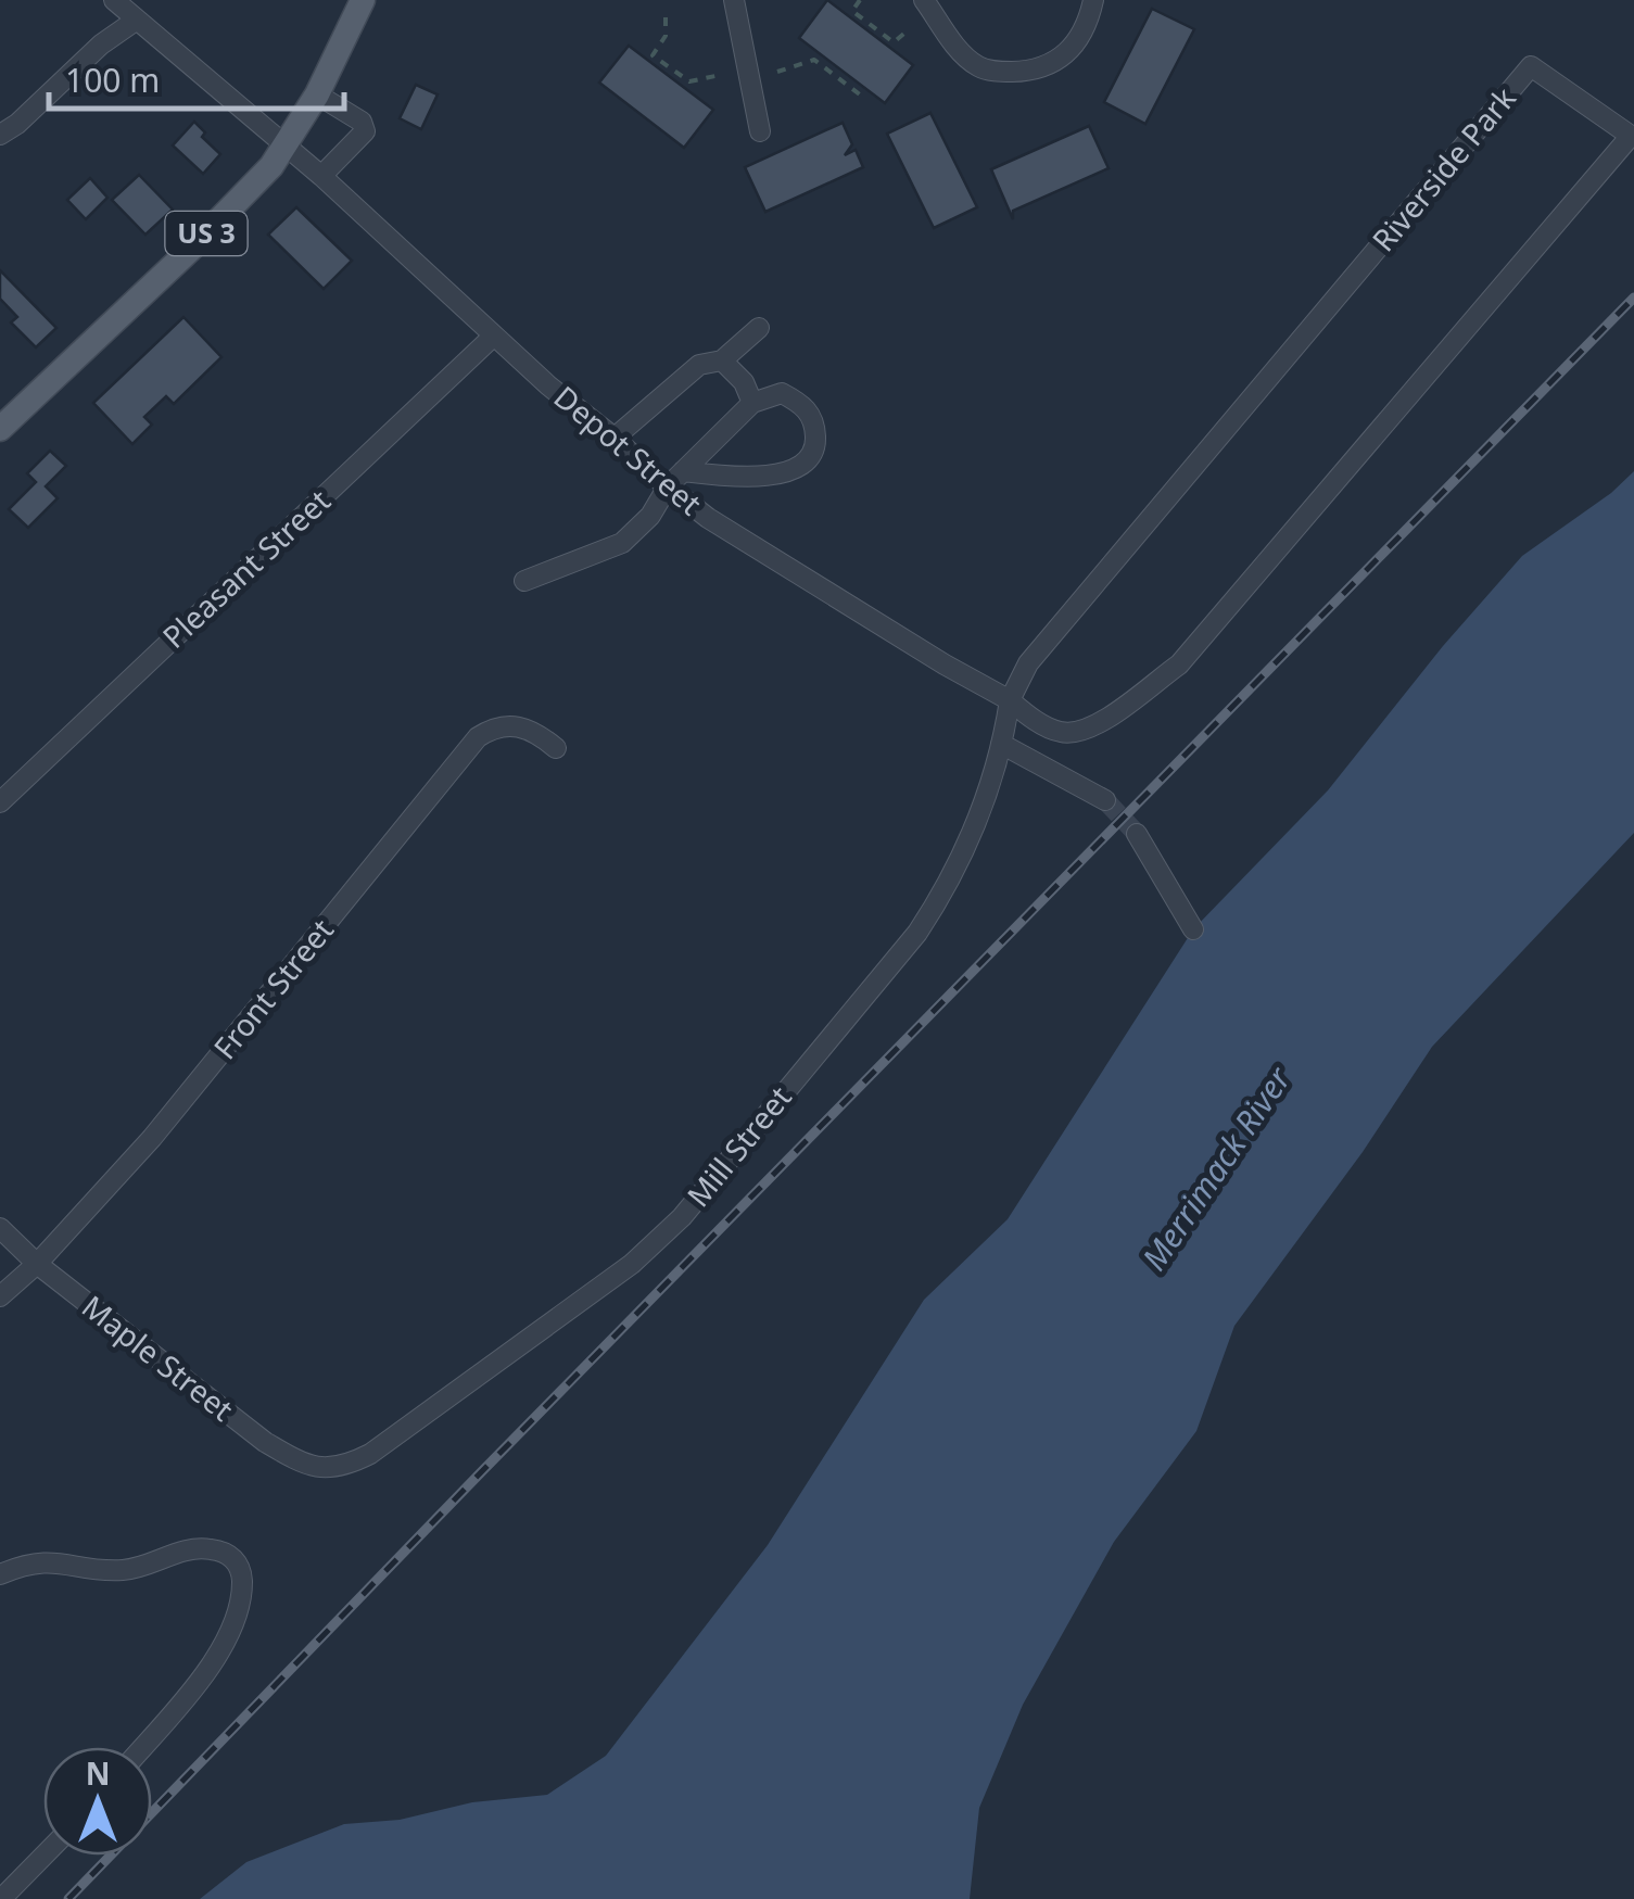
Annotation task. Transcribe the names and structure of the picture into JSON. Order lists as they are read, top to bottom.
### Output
{
  "streets": {
    "main road": ["US 3"],
    "street": [
      "Riverside Park",
      "Depot Street",
      "Pleasant Street",
      "Front Street",
      "Mill Street",
      "Maple Street"
    ]
  },
  "crossings": [
    ["Riverside Park", "Depot Street"],
    ["Riverside Park", "Mill Street"],
    ["US 3", "Depot Street"],
    ["Depot Street", "Pleasant Street"],
    ["Depot Street", "Mill Street"],
    ["Front Street", "Maple Street"],
    ["Mill Street", "Maple Street"]
  ],
  "water": ["Merrimack River"],
  "scale_bar": "100 m",
  "north": "top"
}
